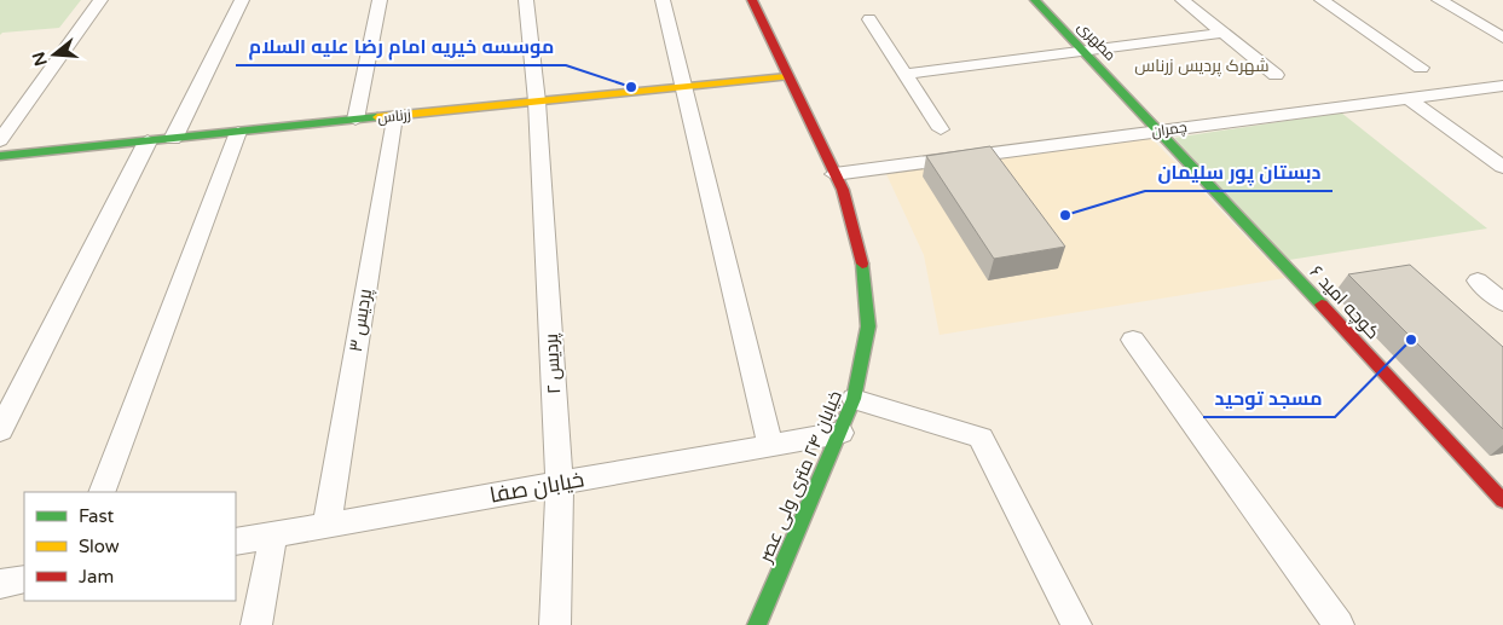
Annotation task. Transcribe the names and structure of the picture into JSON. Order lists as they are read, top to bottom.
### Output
{
  "streets": {
    "street": [
      "مطهری",
      "زرناس",
      "چمران",
      "کوچه امید ۶",
      "پردیس ۳",
      "پردیس ۲",
      "خیابان ۲۴ متری ولی عصر",
      "خیابان صفا"
    ]
  },
  "crossings": [
    ["مطهری", "چمران"],
    ["مطهری", "کوچه امید ۶"],
    ["زرناس", "پردیس ۳"],
    ["زرناس", "پردیس ۲"],
    ["زرناس", "خیابان ۲۴ متری ولی عصر"],
    ["چمران", "کوچه امید ۶"],
    ["چمران", "خیابان ۲۴ متری ولی عصر"],
    ["پردیس ۳", "خیابان صفا"],
    ["پردیس ۲", "خیابان صفا"],
    ["خیابان ۲۴ متری ولی عصر", "خیابان صفا"]
  ],
  "districts": ["شهرک پردیس زرناس"],
  "places": ["موسسه خیریه امام رضا علیه السلام", "دبستان پور سلیمان", "مسجد توحید"],
  "legend": ["Fast", "Slow", "Jam"],
  "north": "left"
}
